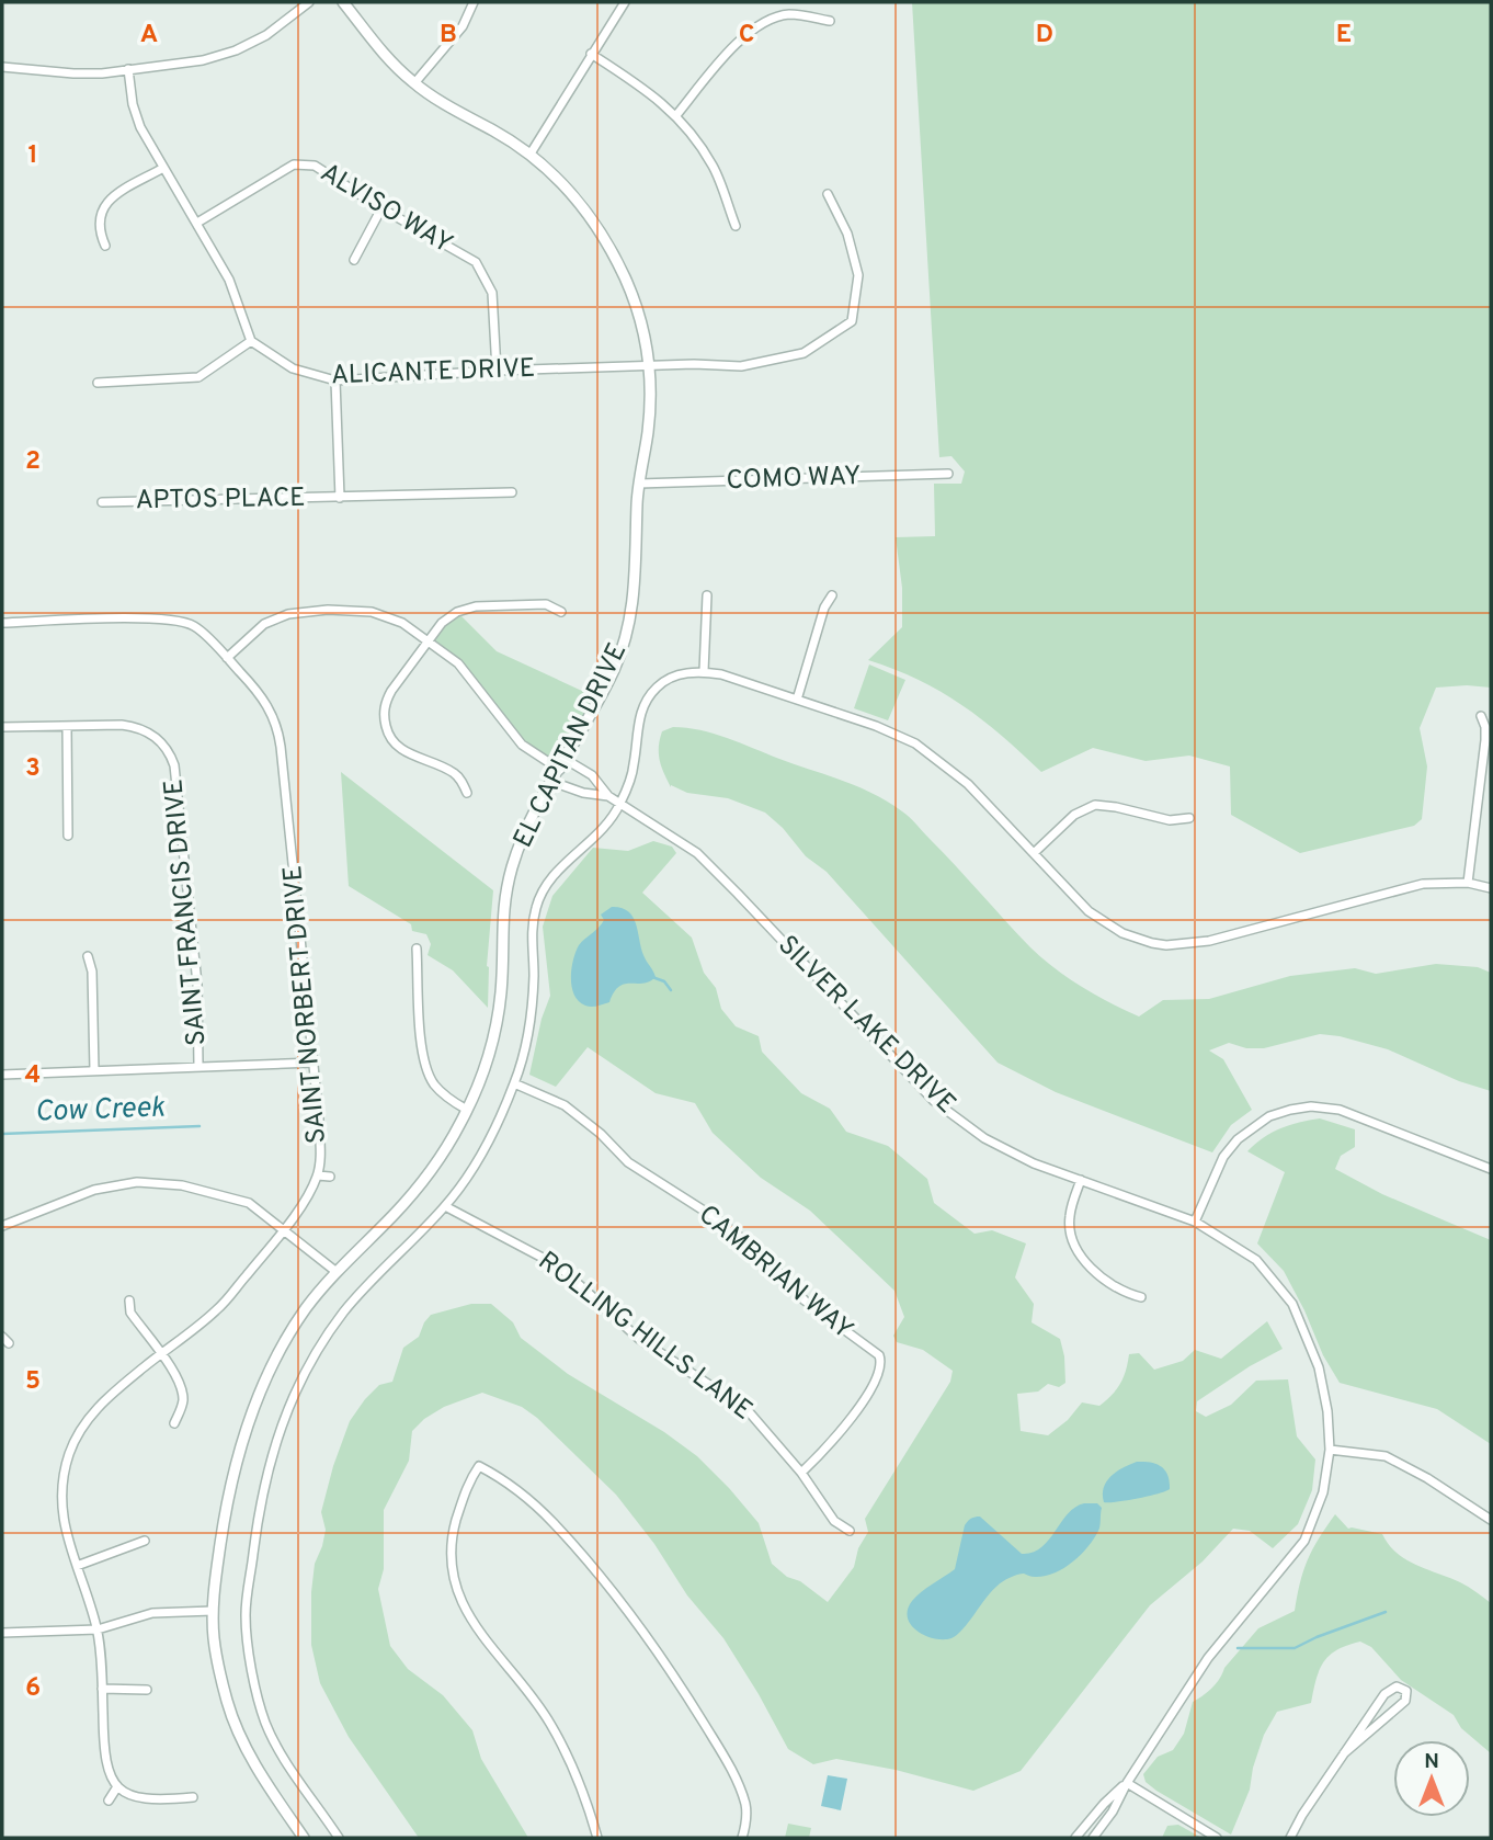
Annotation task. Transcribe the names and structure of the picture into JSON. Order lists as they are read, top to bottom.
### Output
{
  "streets": {
    "street": [
      "ALVISO WAY",
      "ALICANTE DRIVE",
      "COMO WAY",
      "APTOS PLACE",
      "EL CAPITAN DRIVE",
      "SAINT FRANCIS DRIVE",
      "SAINT NORBERT DRIVE",
      "SILVER LAKE DRIVE",
      "CAMBRIAN WAY",
      "ROLLING HILLS LANE"
    ]
  },
  "crossings": [
    ["ALVISO WAY", "ALICANTE DRIVE"],
    ["ALICANTE DRIVE", "APTOS PLACE"],
    ["ALICANTE DRIVE", "EL CAPITAN DRIVE"],
    ["COMO WAY", "EL CAPITAN DRIVE"],
    ["CAMBRIAN WAY", "ROLLING HILLS LANE"]
  ],
  "water": ["Cow Creek"],
  "north": "top",
  "grid": {
    "columns": [
      "A",
      "B",
      "C",
      "D",
      "E"
    ],
    "rows": [
      "1",
      "2",
      "3",
      "4",
      "5",
      "6"
    ]
  }
}
